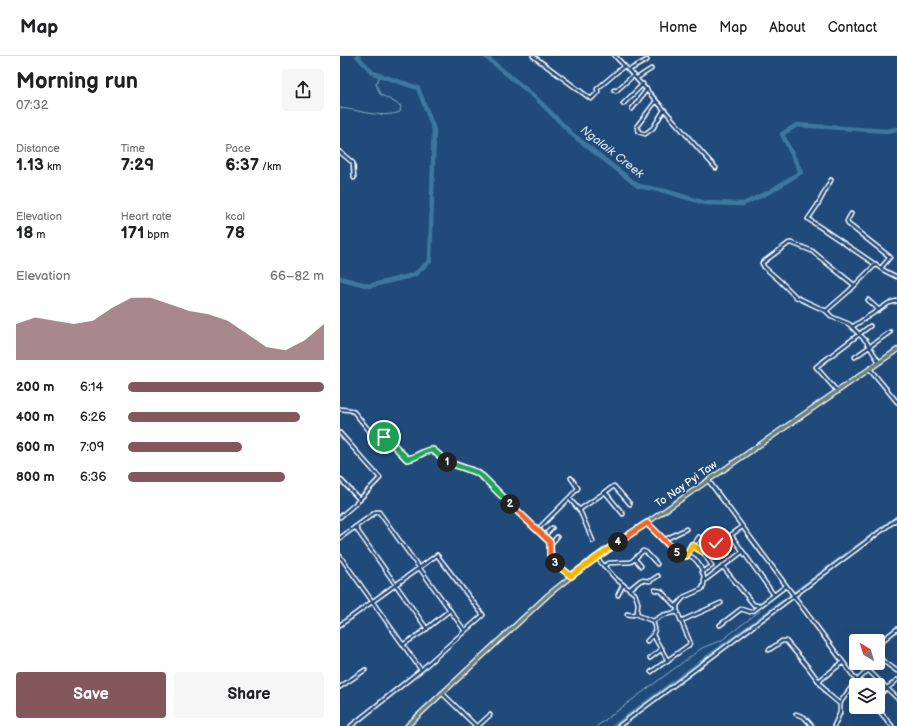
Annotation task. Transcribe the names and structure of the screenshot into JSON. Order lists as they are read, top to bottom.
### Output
{
  "streets": {
    "main road": ["To Nay Pyi Taw"]
  },
  "water": ["Ngalaik Creek"],
  "north": "top left",
  "page": {
    "header": "Map",
    "nav": [
      "Home",
      "Map",
      "About",
      "Contact"
    ],
    "heading": ["Morning run", "07:32"],
    "stats": [
      ["Distance", "1.13 km"],
      ["Time", "7:29"],
      ["Pace", "6:37 /km"],
      ["Elevation", "18 m"],
      ["Heart rate", "171 bpm"],
      ["kcal", "78"]
    ],
    "chart": ["Elevation", "66–82 m"],
    "list": [
      {
        "name": "200 m",
        "note": "6:14"
      },
      {
        "name": "400 m",
        "note": "6:26"
      },
      {
        "name": "600 m",
        "note": "7:09"
      },
      {
        "name": "800 m",
        "note": "6:36"
      }
    ],
    "pins": [
      "1",
      "2",
      "4",
      "5",
      "3"
    ],
    "buttons": ["Save", "Share"]
  }
}
